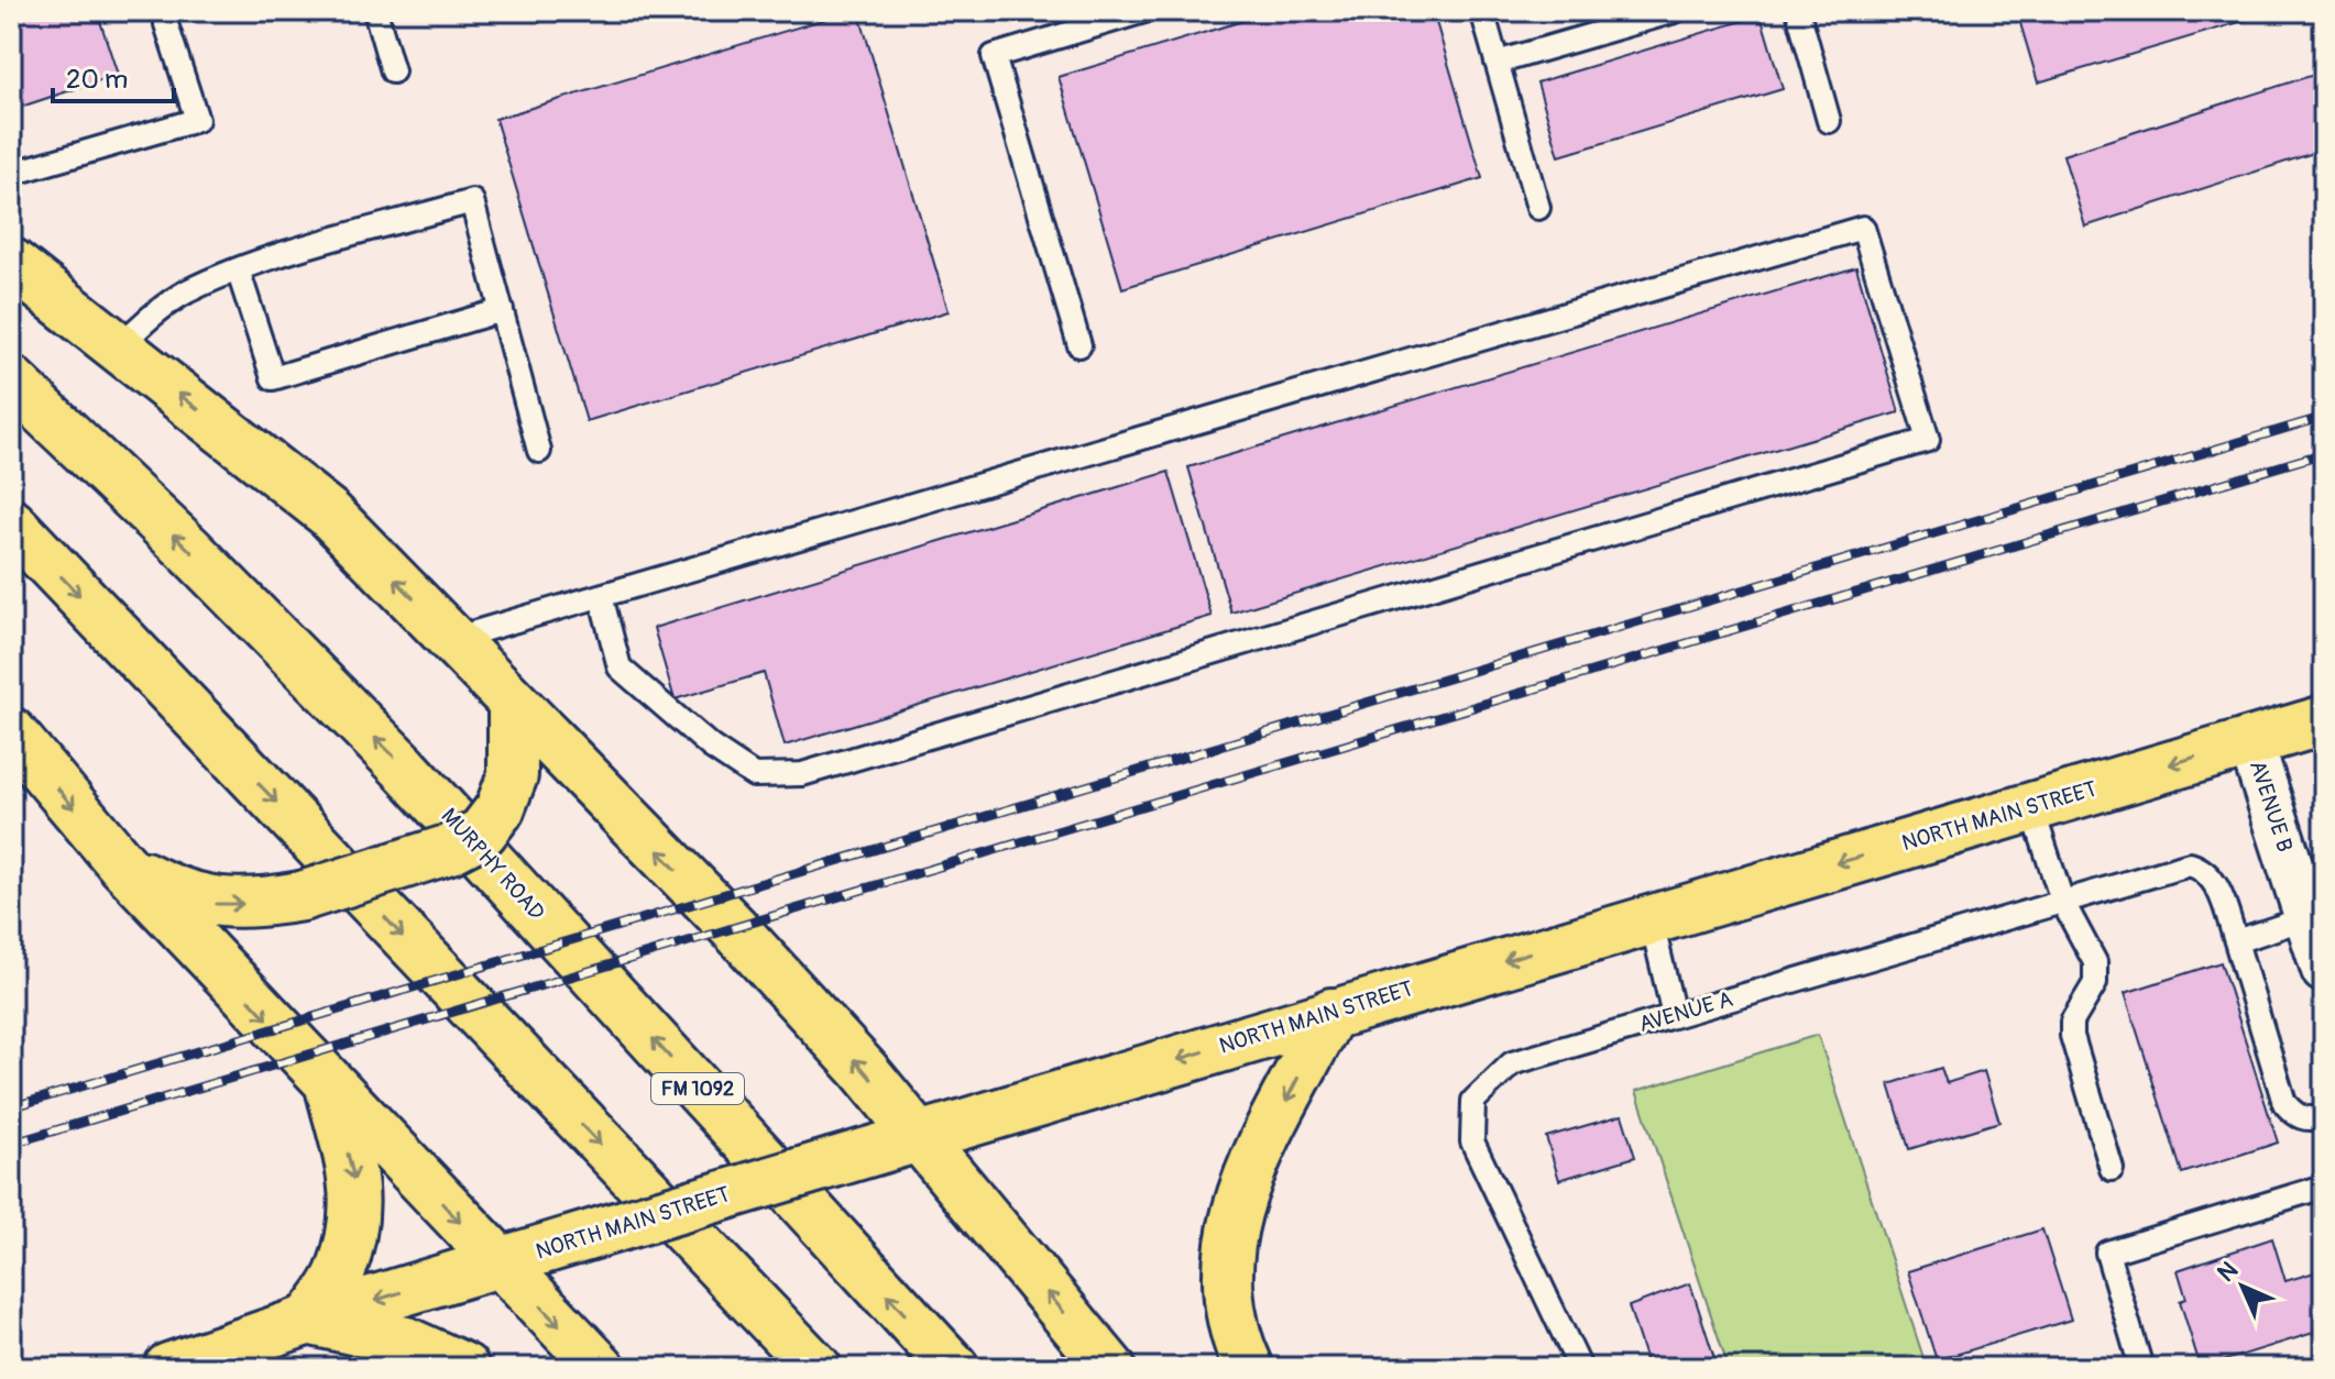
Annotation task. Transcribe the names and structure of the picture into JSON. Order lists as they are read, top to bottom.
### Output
{
  "streets": {
    "main road": ["NORTH MAIN STREET", "MURPHY ROAD", "FM 1092"],
    "street": ["AVENUE B"],
    "lane": ["AVENUE A"]
  },
  "crossings": [
    ["AVENUE B", "NORTH MAIN STREET"]
  ],
  "one_way": ["NORTH MAIN STREET"],
  "scale_bar": "20 m",
  "north": "top left"
}
